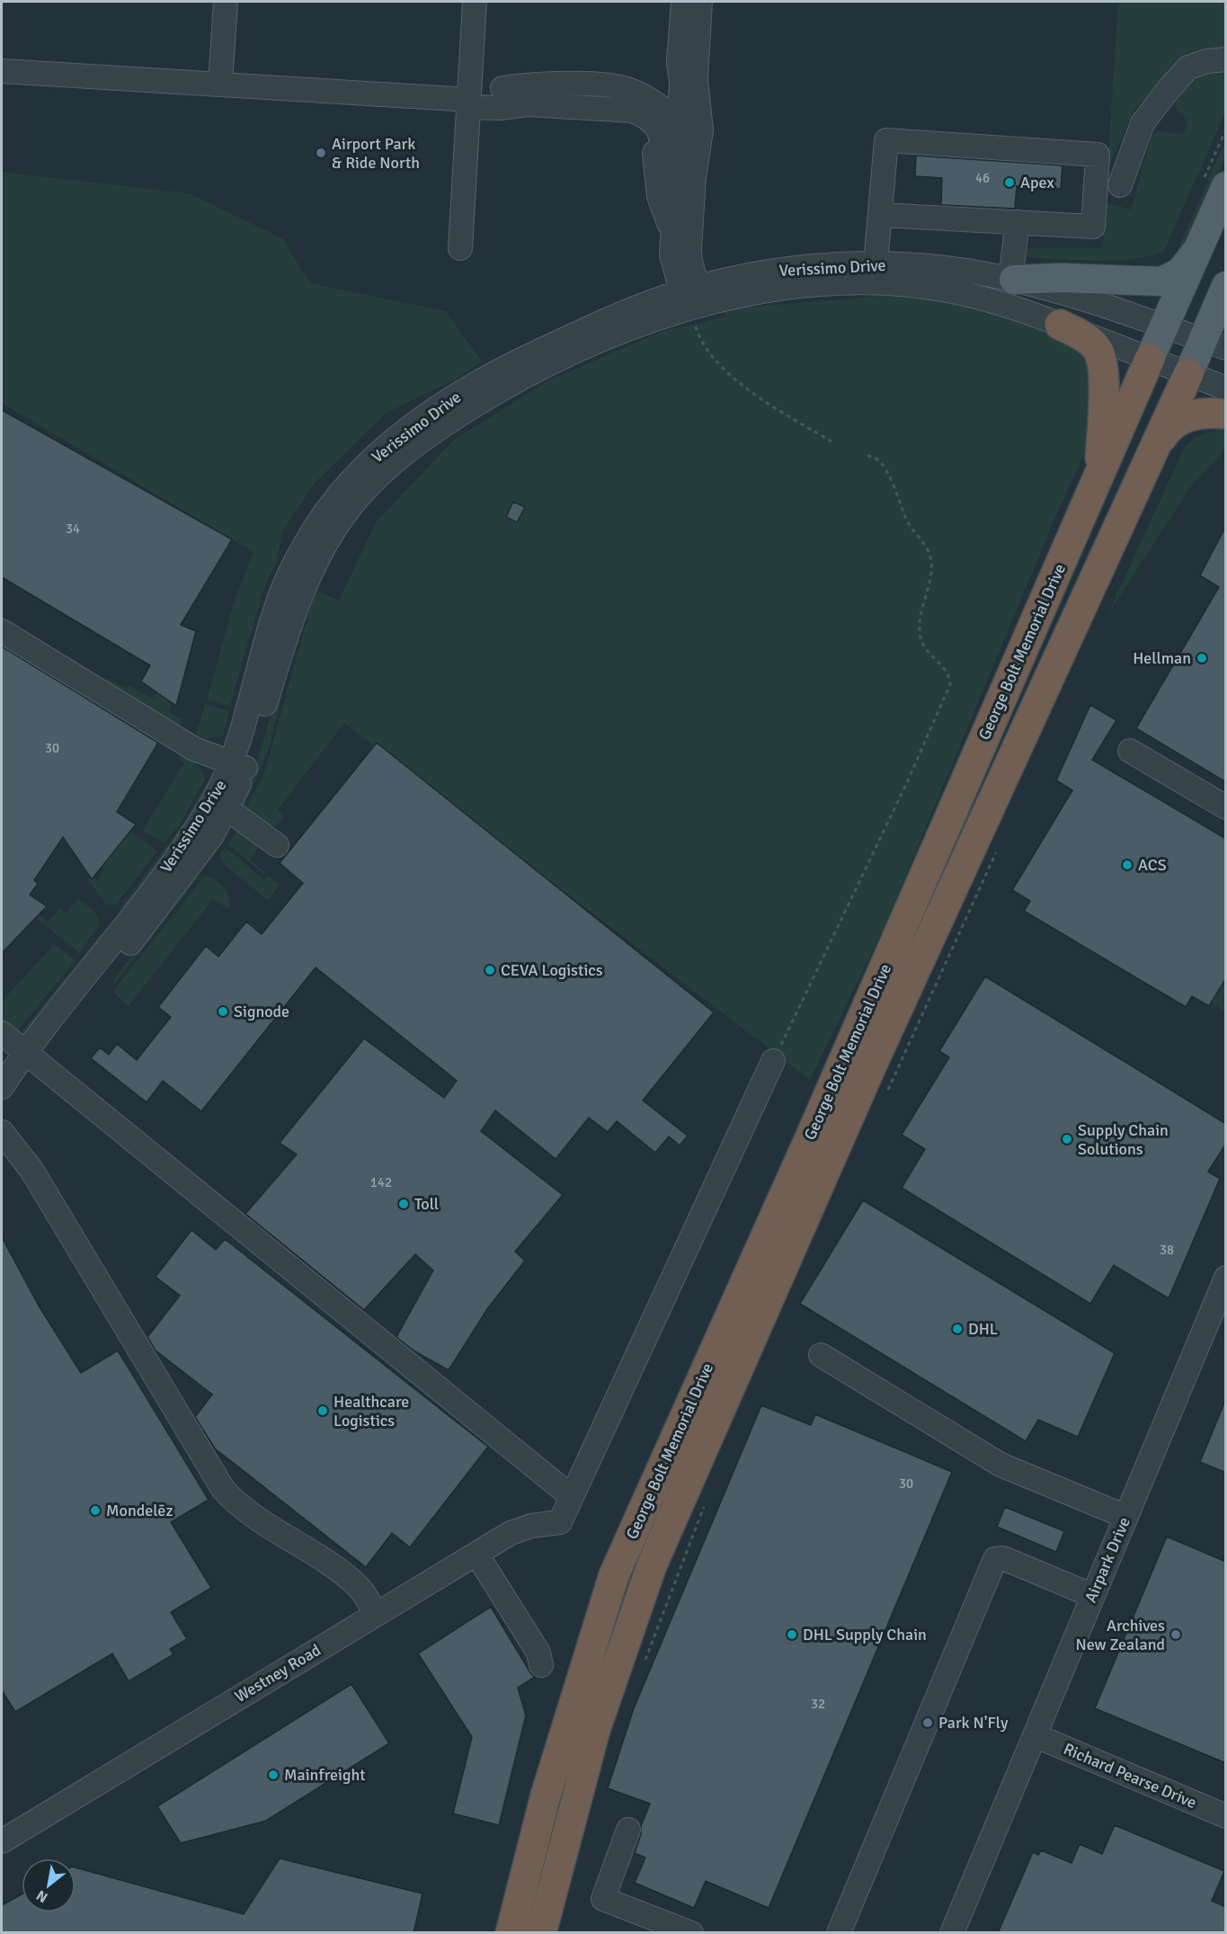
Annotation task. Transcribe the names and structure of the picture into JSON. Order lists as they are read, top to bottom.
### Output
{
  "streets": {
    "highway": ["George Bolt Memorial Drive"],
    "street": [
      "Verissimo Drive",
      "Airpark Drive",
      "Westney Road",
      "Richard Pearse Drive"
    ]
  },
  "crossings": [
    ["Verissimo Drive", "George Bolt Memorial Drive"],
    ["Airpark Drive", "Richard Pearse Drive"]
  ],
  "places": [
    "Airport Park & Ride North",
    "Apex",
    "Hellman",
    "ACS",
    "CEVA Logistics",
    "Signode",
    "Supply Chain Solutions",
    "Toll",
    "DHL",
    "Healthcare Logistics",
    "Mondelēz",
    "DHL Supply Chain",
    "Archives New Zealand",
    "Park N'Fly",
    "Mainfreight"
  ],
  "house_numbers": [
    "46",
    "34",
    "30",
    "142",
    "38",
    "30",
    "32"
  ],
  "north": "bottom left"
}
